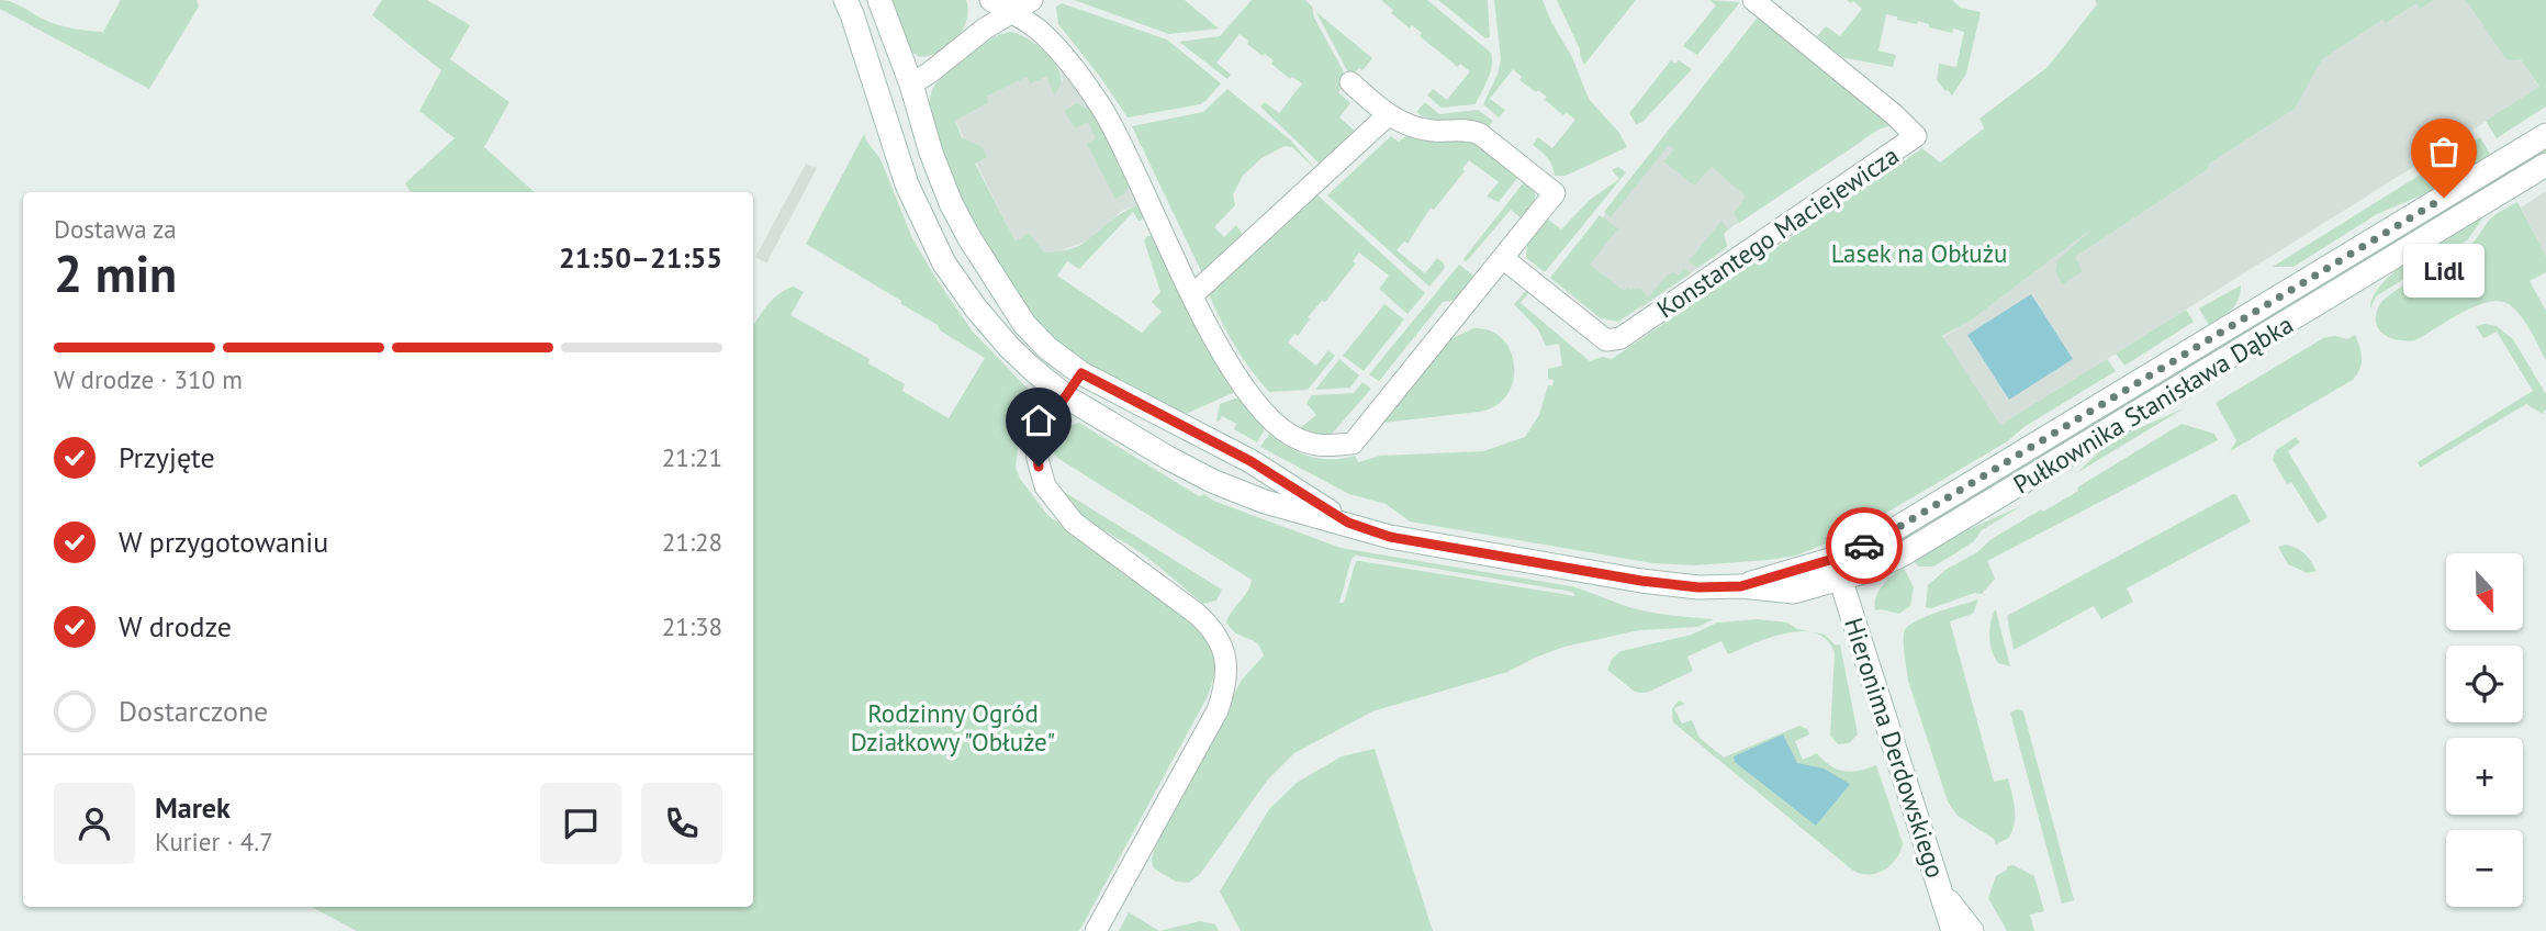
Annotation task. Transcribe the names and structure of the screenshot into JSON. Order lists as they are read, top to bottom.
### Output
{
  "streets": {
    "main road": ["Pułkownika Stanisława Dąbka", "Hieronima Derdowskiego"],
    "street": ["Konstantego Maciejewicza"]
  },
  "crossings": [
    ["Pułkownika Stanisława Dąbka", "Hieronima Derdowskiego"]
  ],
  "parks": ["Lasek na Obłużu", "Rodzinny Ogród Działkowy \"Obłuże\""],
  "places": ["Lidl"],
  "north": "bottom",
  "page": {
    "heading": ["2 min", "Dostawa za", "21:50–21:55"],
    "panel": ["Marek", "Kurier · 4.7"],
    "bubble": "Lidl",
    "bar": "W drodze · 310 m",
    "list": [
      ["Przyjęte", "21:21"],
      ["W przygotowaniu", "21:28"],
      ["W drodze", "21:38"],
      "Dostarczone"
    ],
    "map_buttons": ["+", "−"]
  }
}
